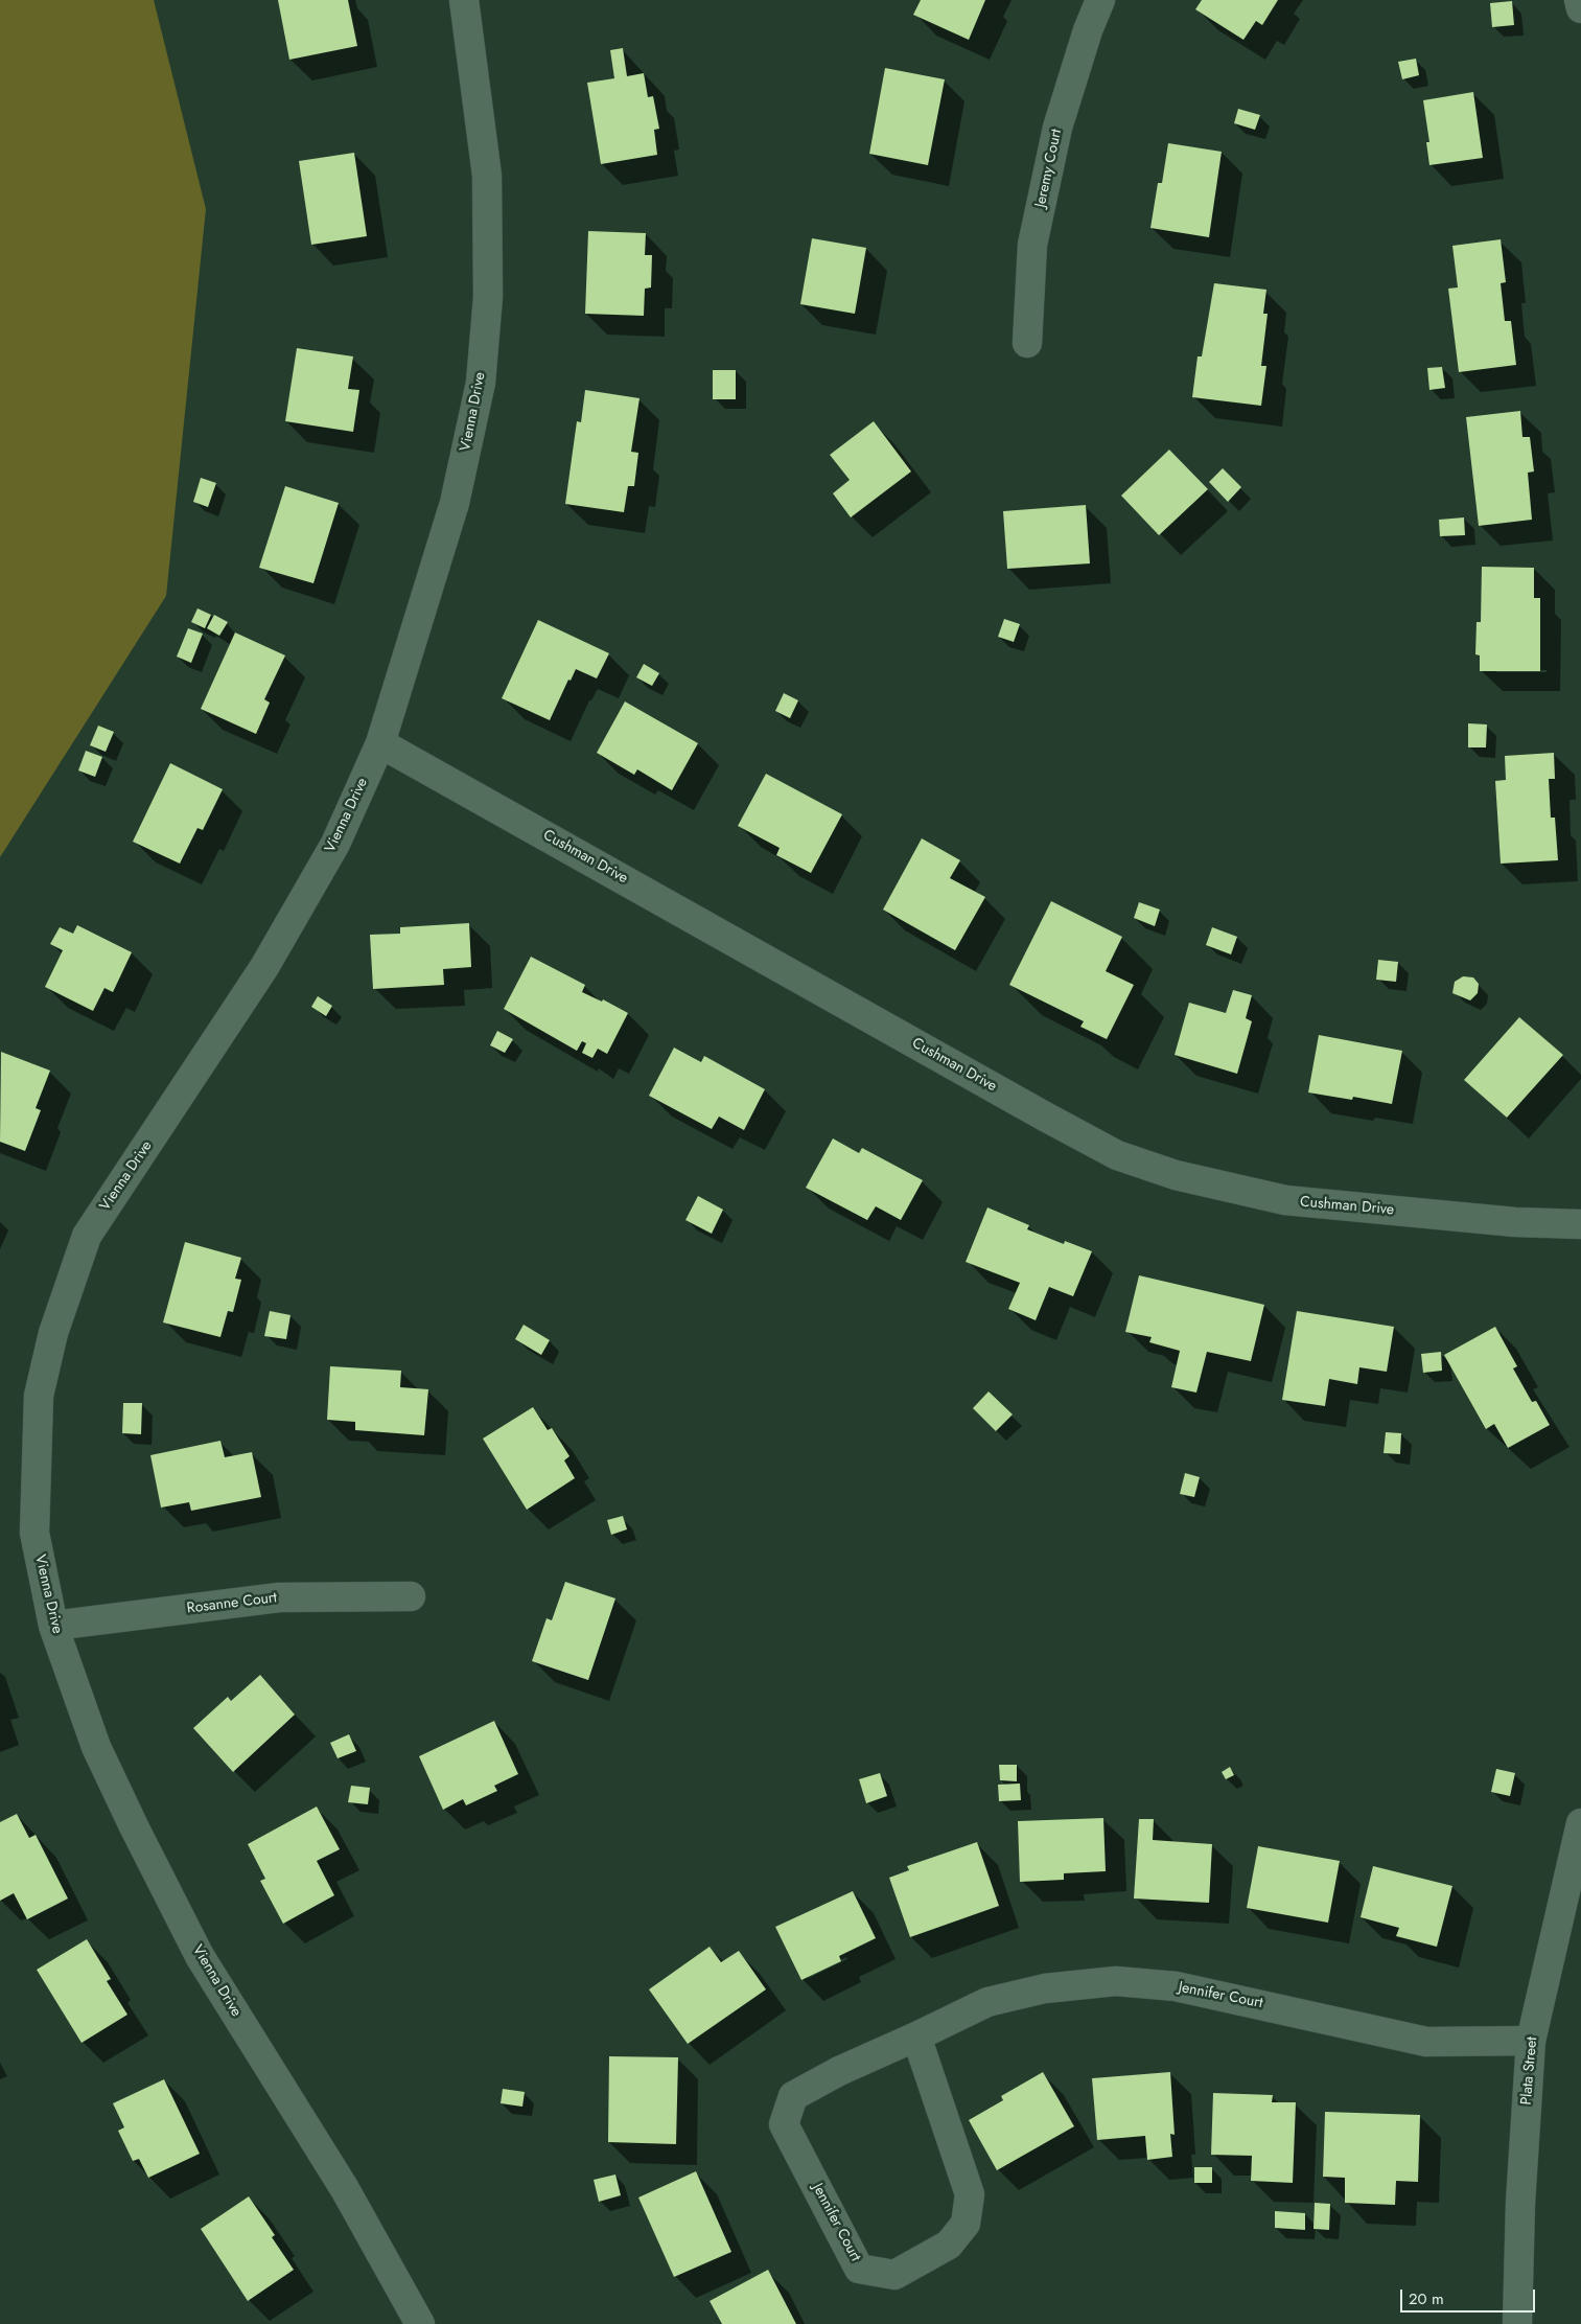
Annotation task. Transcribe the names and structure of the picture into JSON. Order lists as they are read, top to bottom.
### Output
{
  "streets": {
    "street": [
      "Jeremy Court",
      "Vienna Drive",
      "Cushman Drive",
      "Rosanne Court",
      "Jennifer Court",
      "Plata Street"
    ]
  },
  "crossings": [
    ["Vienna Drive", "Cushman Drive"],
    ["Vienna Drive", "Rosanne Court"],
    ["Jennifer Court", "Plata Street"]
  ],
  "scale_bar": "20 m"
}
